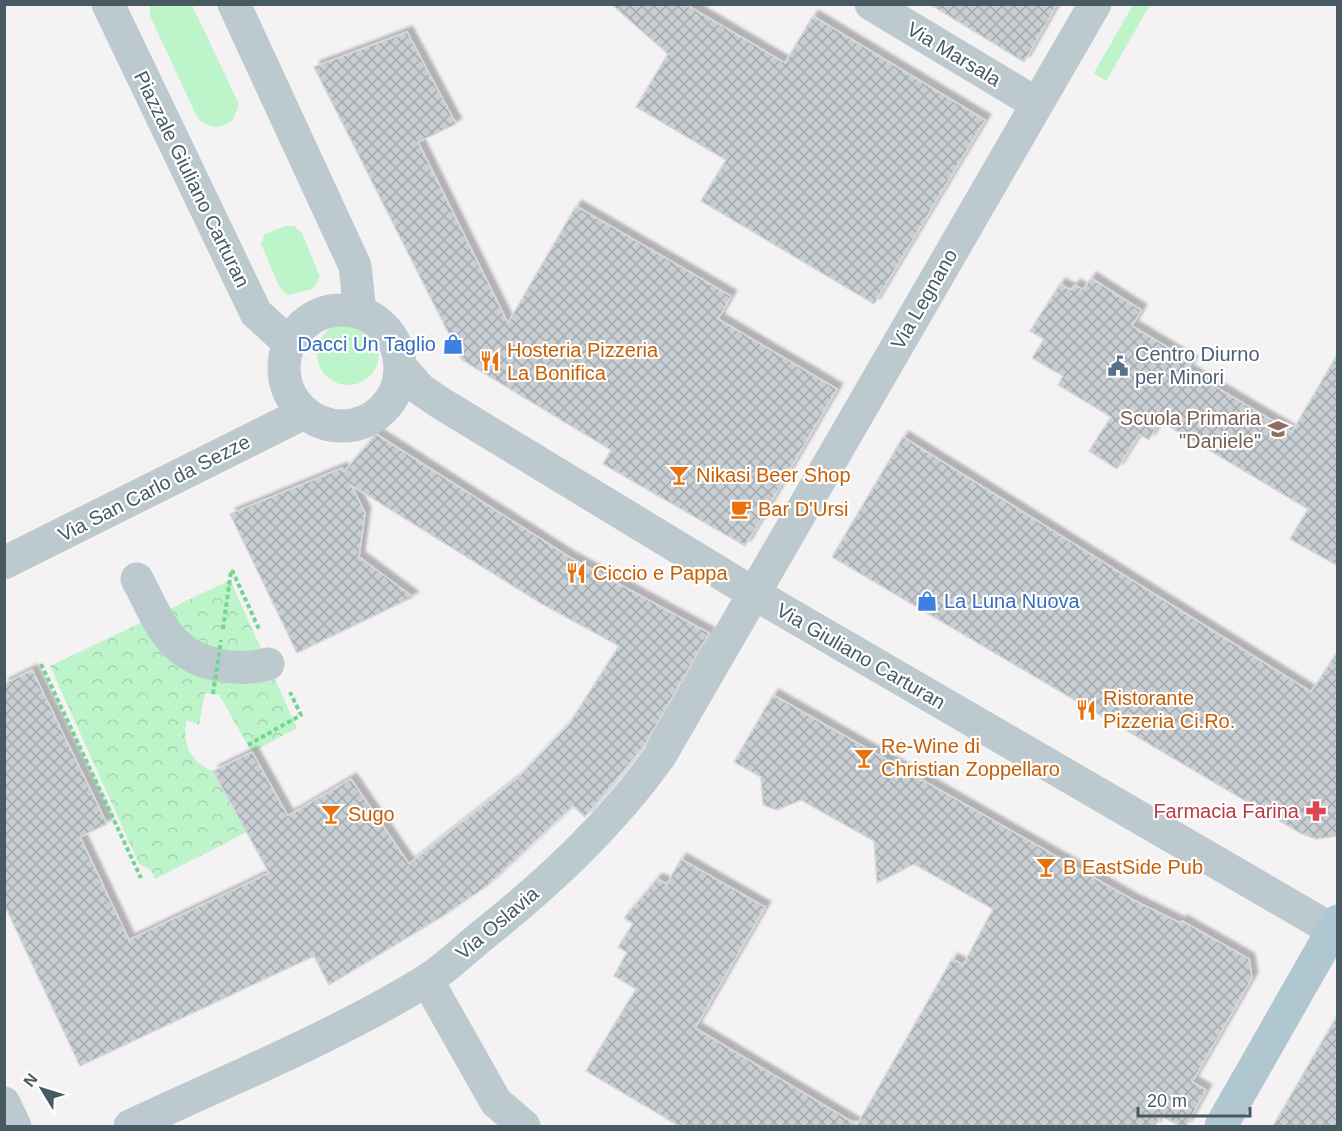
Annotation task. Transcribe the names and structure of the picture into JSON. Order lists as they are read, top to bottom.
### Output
{
  "streets": {
    "street": [
      "Via Marsala",
      "Piazzale Giuliano Carturan",
      "Via Legnano",
      "Via San Carlo da Sezze",
      "Via Giuliano Carturan",
      "Via Oslavia"
    ]
  },
  "crossings": [
    ["Via Marsala", "Via Legnano"],
    ["Piazzale Giuliano Carturan", "Via San Carlo da Sezze"],
    ["Piazzale Giuliano Carturan", "Via Giuliano Carturan"],
    ["Via Legnano", "Via Giuliano Carturan"],
    ["Via Legnano", "Via Oslavia"],
    ["Via San Carlo da Sezze", "Via Giuliano Carturan"],
    ["Via Giuliano Carturan", "Via Oslavia"]
  ],
  "places": {
    "shop": ["Dacci Un Taglio", "La Luna Nuova"],
    "restaurant": ["Hosteria Pizzeria La Bonifica", "Ciccio e Pappa", "Ristorante Pizzeria Ci.Ro."],
    "public building": ["Centro Diurno per Minori"],
    "school or university": ["Scuola Primaria \"Daniele\""],
    "bar": [
      "Nikasi Beer Shop",
      "Re-Wine di Christian Zoppellaro",
      "Sugo",
      "B EastSide Pub"
    ],
    "cafe": ["Bar D'Ursi"],
    "pharmacy": ["Farmacia Farina"]
  },
  "scale_bar": "20 m",
  "north": "top left"
}
